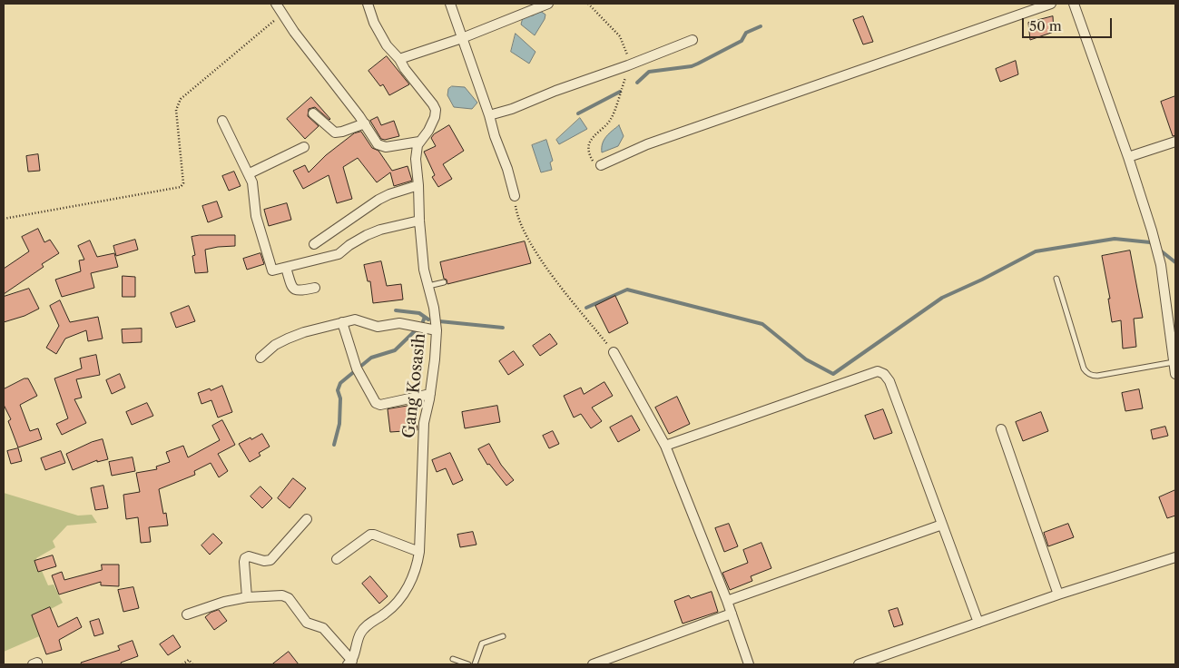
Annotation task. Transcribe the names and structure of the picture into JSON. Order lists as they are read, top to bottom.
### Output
{
  "streets": {
    "street": ["Gang Kosasih"]
  },
  "scale_bar": "50 m"
}
